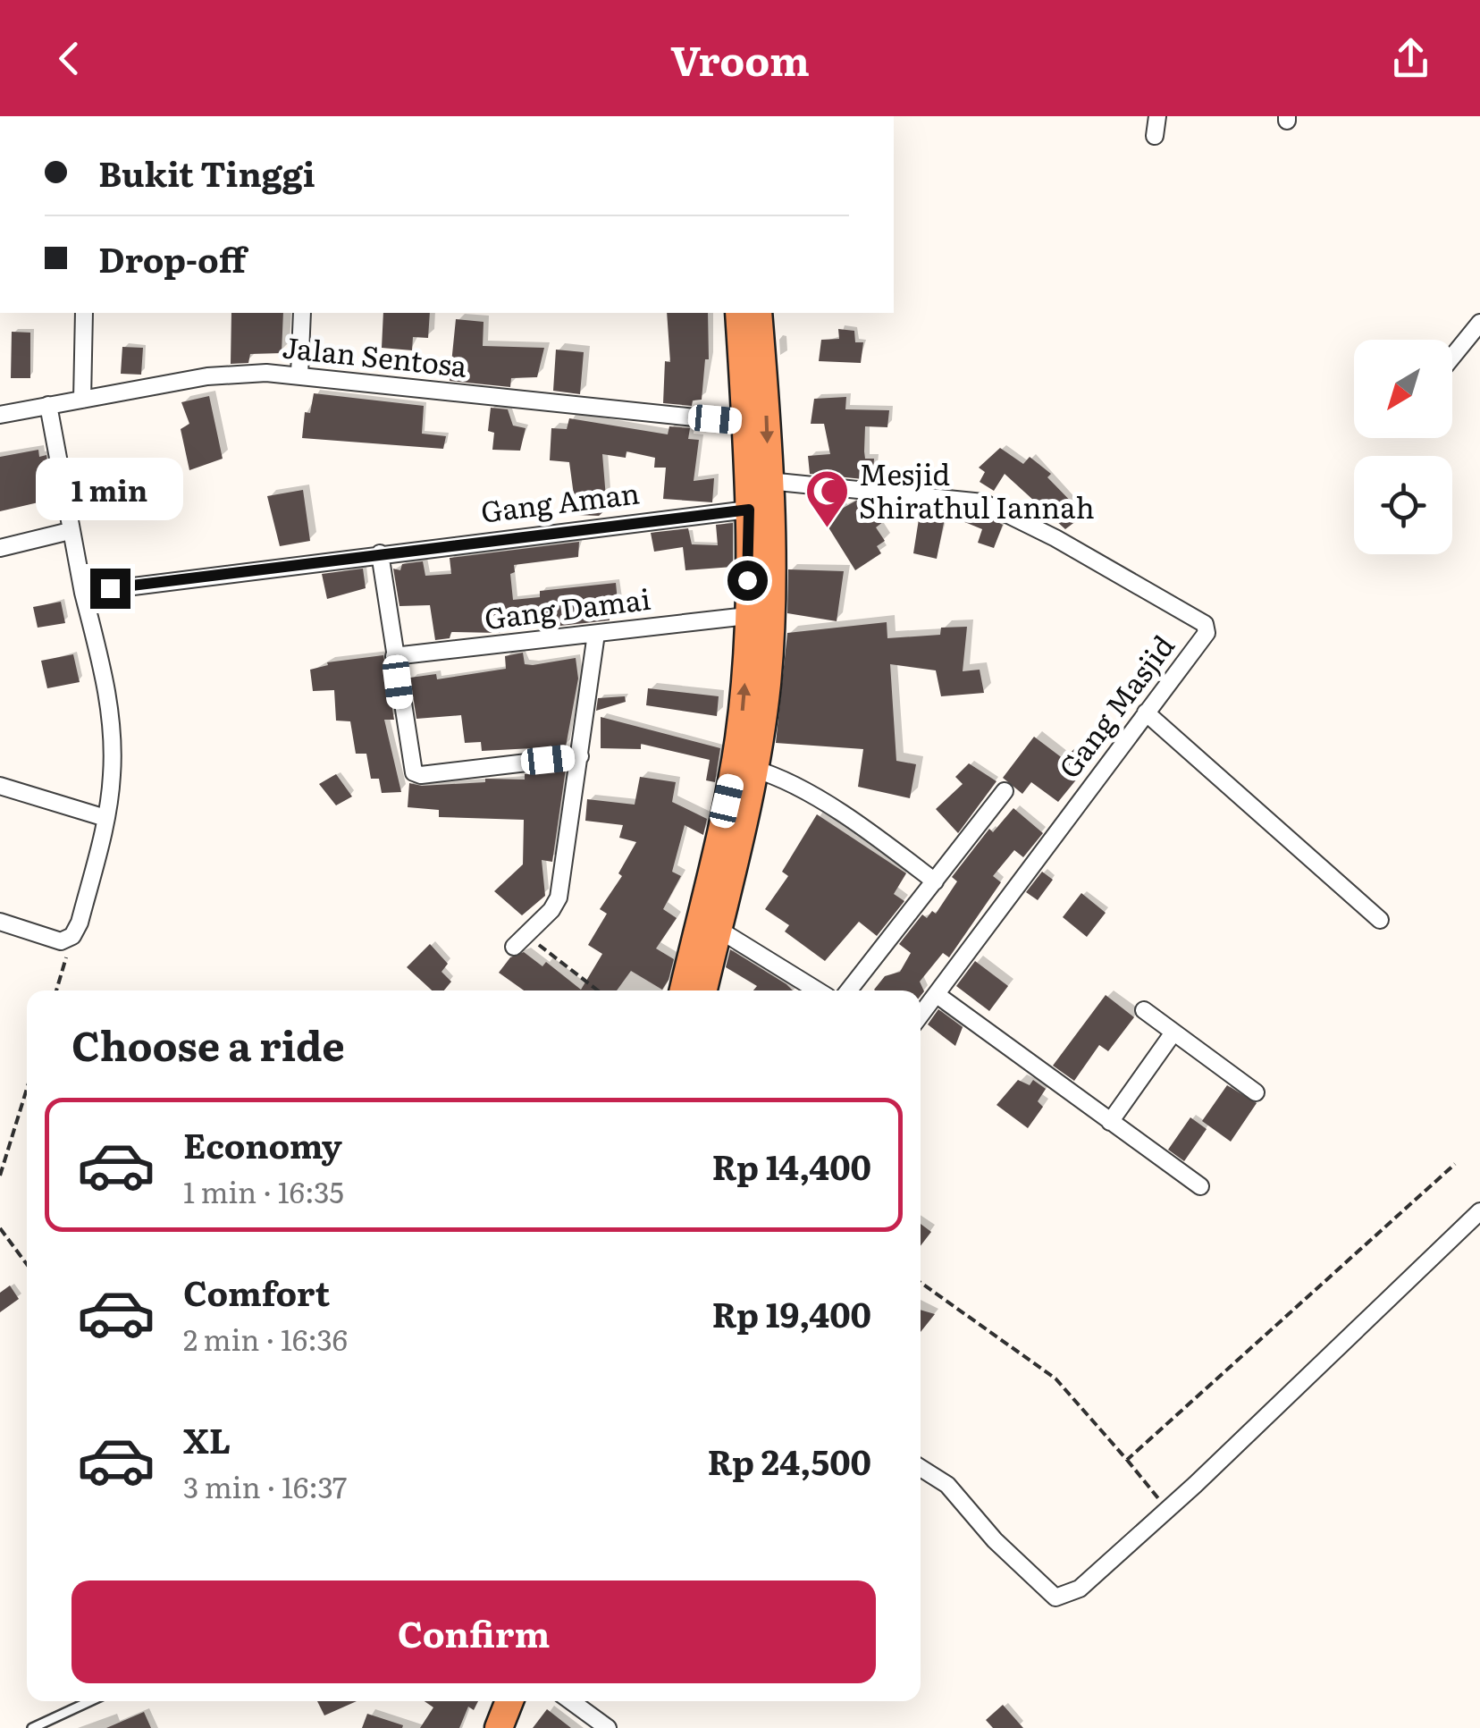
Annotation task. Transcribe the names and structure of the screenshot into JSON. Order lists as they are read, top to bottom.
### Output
{
  "streets": {
    "street": [
      "Jalan Sentosa",
      "Gang Aman",
      "Gang Damai",
      "Gang Masjid"
    ]
  },
  "places": {
    "mosque": ["Mesjid Shirathul Iannah"]
  },
  "north": "bottom left",
  "page": {
    "header": "Vroom",
    "banner": ["Bukit Tinggi", "Drop-off"],
    "bubble": "1 min",
    "heading": "Choose a ride",
    "list": [
      {
        "name": "Economy",
        "note": "1 min · 16:35",
        "value": "Rp 14,400"
      },
      {
        "name": "Comfort",
        "note": "2 min · 16:36",
        "value": "Rp 19,400"
      },
      {
        "name": "XL",
        "note": "3 min · 16:37",
        "value": "Rp 24,500"
      }
    ],
    "buttons": "Confirm"
  }
}
